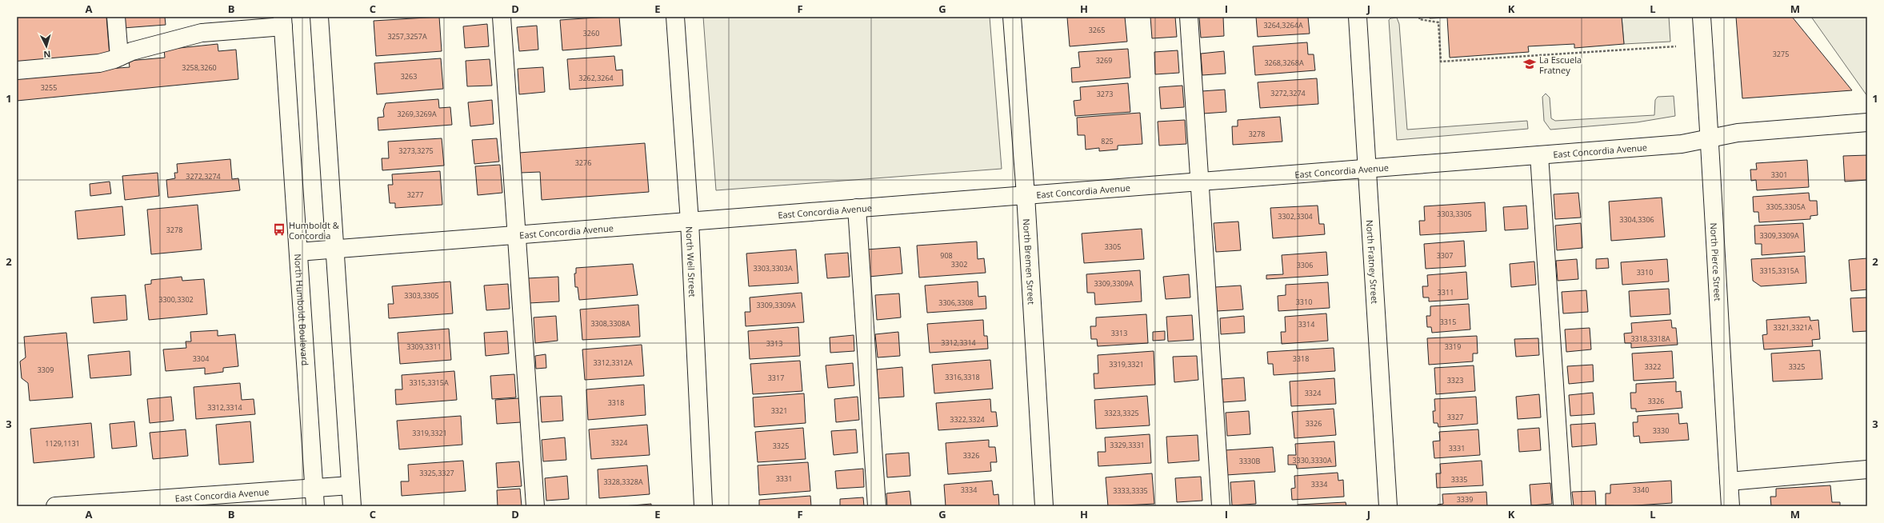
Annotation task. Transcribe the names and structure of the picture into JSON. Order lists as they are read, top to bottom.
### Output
{
  "streets": {
    "street": [
      "East Concordia Avenue",
      "North Weil Street",
      "North Bremen Street",
      "North Fratney Street",
      "North Pierce Street",
      "North Humboldt Boulevard"
    ]
  },
  "crossings": [
    ["East Concordia Avenue", "North Weil Street"],
    ["East Concordia Avenue", "North Bremen Street"],
    ["East Concordia Avenue", "North Fratney Street"],
    ["East Concordia Avenue", "North Pierce Street"],
    ["East Concordia Avenue", "North Humboldt Boulevard"]
  ],
  "places": {
    "school or university": ["La Escuela Fratney"],
    "bus stop": ["Humboldt & Concordia"]
  },
  "house_numbers": [
    "3264,3264A",
    "3265",
    "3260",
    "3257,3257A",
    "3275",
    "3269",
    "3268,3268A",
    "3258,3260",
    "3263",
    "3262,3264",
    "3255",
    "3272,3274",
    "3273",
    "3269,3269A",
    "3278",
    "825",
    "3273,3275",
    "3276",
    "3301",
    "3272,3274",
    "3277",
    "3305,3305A",
    "3303,3305",
    "3302,3304",
    "3304,3306",
    "3278",
    "3309,3309A",
    "3305",
    "908",
    "3307",
    "3302",
    "3306",
    "3303,3303A",
    "3315,3315A",
    "3310",
    "3309,3309A",
    "3311",
    "3303,3305",
    "3300,3302",
    "3310",
    "3306,3308",
    "3309,3309A",
    "3315",
    "3308,3308A",
    "3314",
    "3321,3321A",
    "3313",
    "3318,3318A",
    "3312,3314",
    "3313",
    "3309,3311",
    "3319",
    "3304",
    "3318",
    "3312,3312A",
    "3319,3321",
    "3322",
    "3325",
    "3309",
    "3316,3318",
    "3317",
    "3323",
    "3315,3315A",
    "3324",
    "3326",
    "3318",
    "3312,3314",
    "3321",
    "3323,3325",
    "3327",
    "3322,3324",
    "3326",
    "3330",
    "3319,3321",
    "3324",
    "1129,1131",
    "3329,3331",
    "3325",
    "3331",
    "3326",
    "3330,3330A",
    "3330B",
    "3325,3327",
    "3331",
    "3335",
    "3328,3328A",
    "3334",
    "3334",
    "3340",
    "3333,3335",
    "3339"
  ],
  "north": "bottom",
  "grid": {
    "columns": [
      "A",
      "B",
      "C",
      "D",
      "E",
      "F",
      "G",
      "H",
      "I",
      "J",
      "K",
      "L",
      "M"
    ],
    "rows": ["1", "2", "3"]
  }
}
